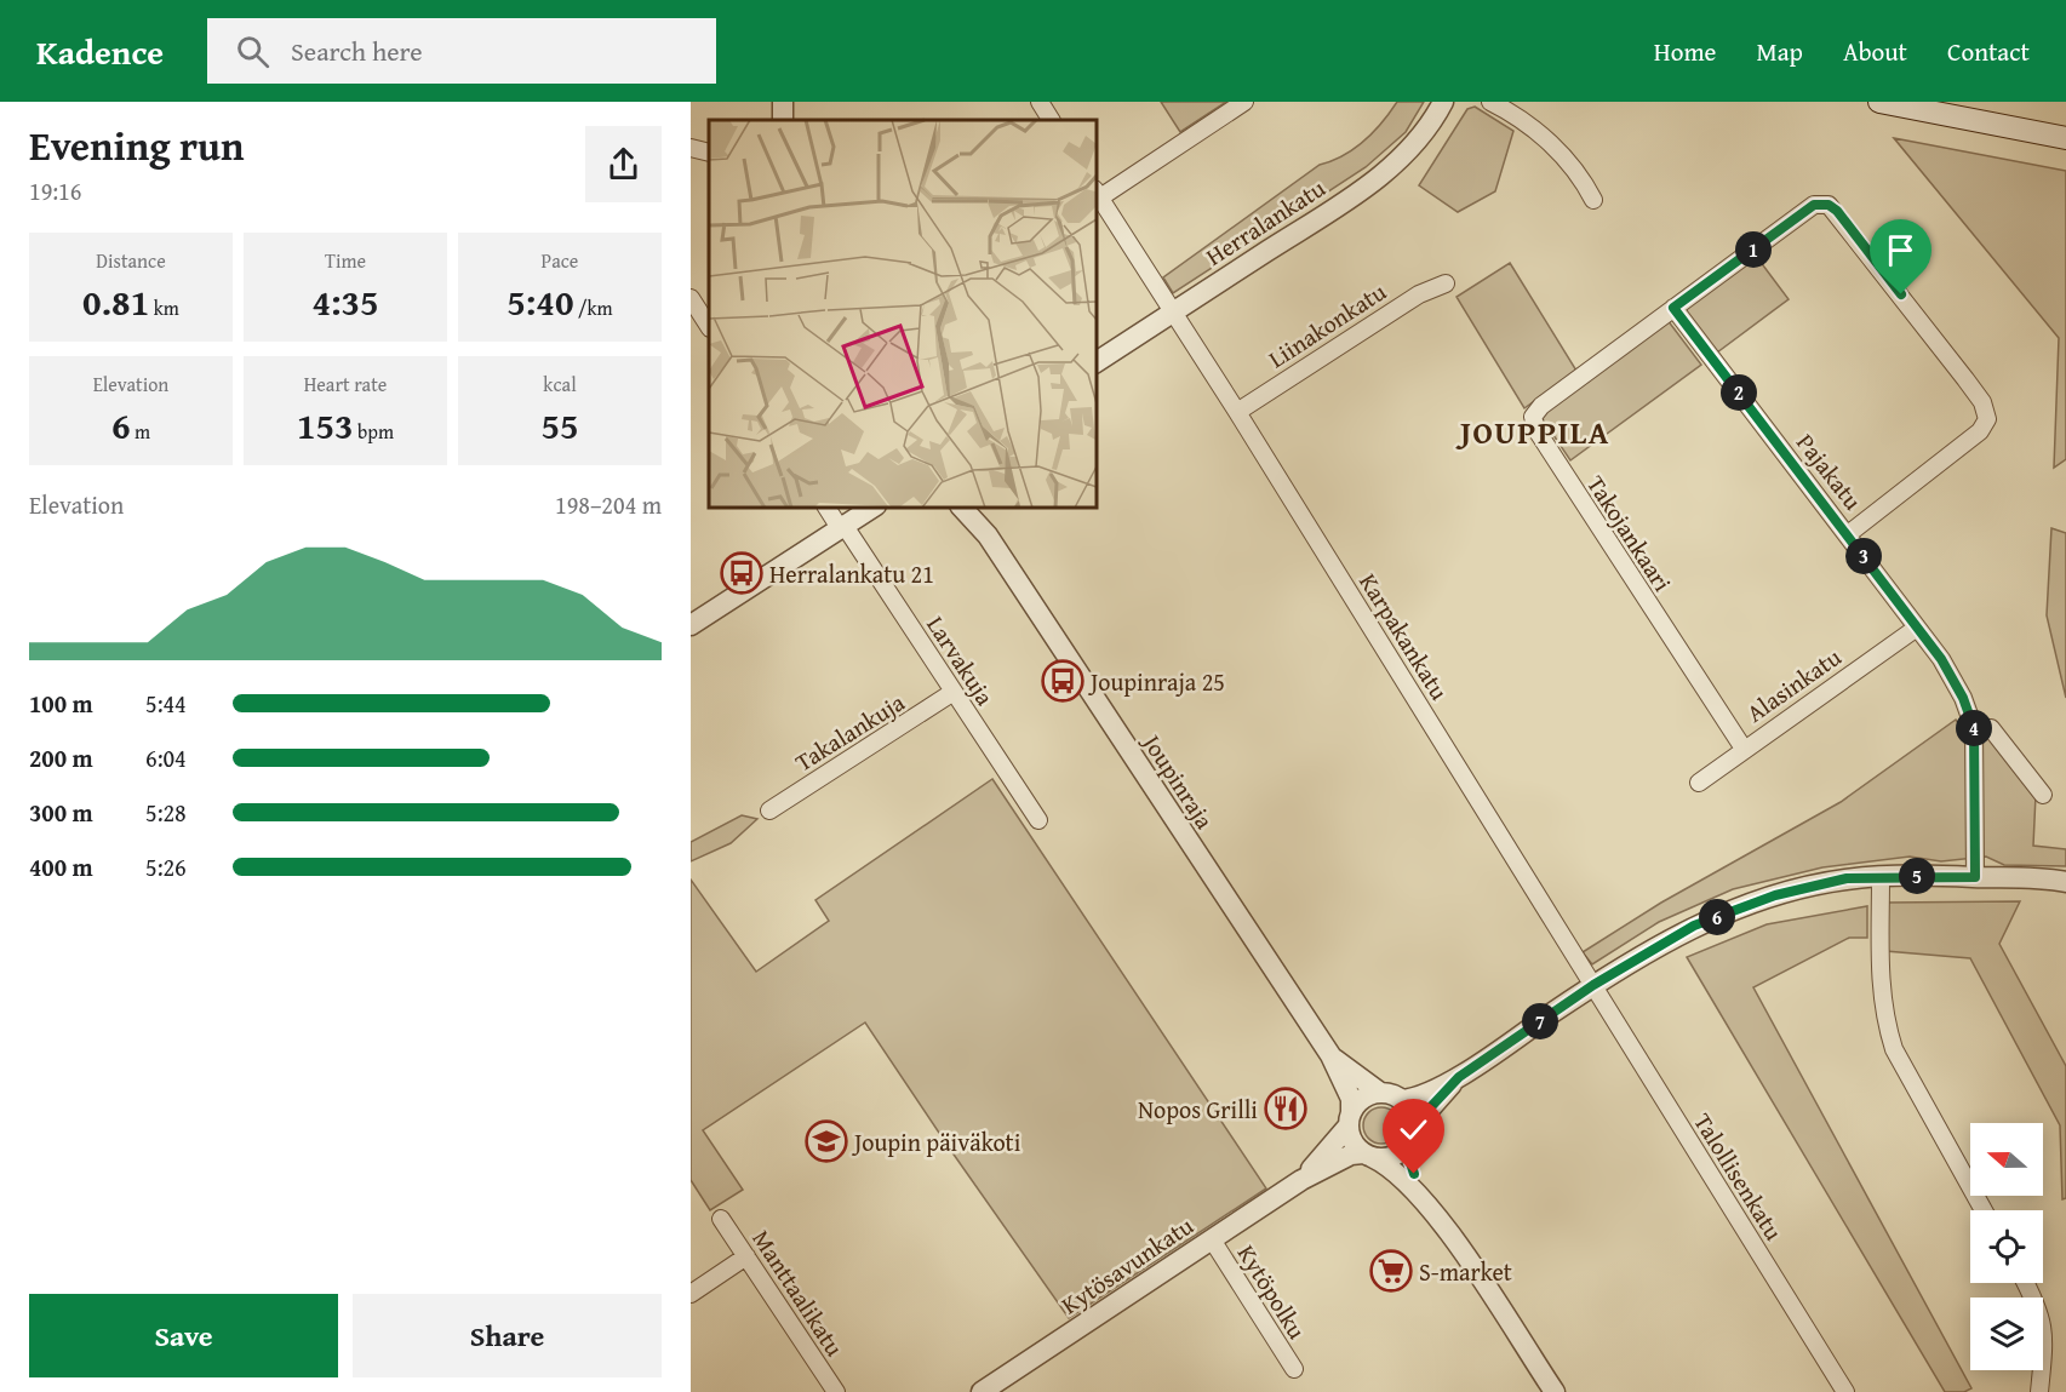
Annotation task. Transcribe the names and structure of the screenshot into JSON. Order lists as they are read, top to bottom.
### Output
{
  "streets": {
    "street": [
      "Herralankatu",
      "Liinakonkatu",
      "Pajakatu",
      "Takojankaari",
      "Karpakankatu",
      "Larvakuja",
      "Alasinkatu",
      "Takalankuja",
      "Joupinraja",
      "Talollisenkatu",
      "Kytösavunkatu",
      "Kytöpolku",
      "Manttaalikatu"
    ]
  },
  "crossings": [
    ["Herralankatu", "Karpakankatu"],
    ["Liinakonkatu", "Karpakankatu"],
    ["Pajakatu", "Takojankaari"],
    ["Pajakatu", "Alasinkatu"],
    ["Takojankaari", "Alasinkatu"],
    ["Karpakankatu", "Talollisenkatu"],
    ["Larvakuja", "Takalankuja"],
    ["Joupinraja", "Kytösavunkatu"],
    ["Kytösavunkatu", "Kytöpolku"]
  ],
  "districts": ["JOUPPILA"],
  "places": {
    "bus stop": ["Herralankatu 21", "Joupinraja 25"],
    "restaurant": ["Nopos Grilli"],
    "school or university": ["Joupin päiväkoti"],
    "supermarket": ["S-market"]
  },
  "north": "left",
  "page": {
    "header": "Kadence",
    "search": "Search here",
    "nav": [
      "Home",
      "Map",
      "About",
      "Contact"
    ],
    "heading": ["Evening run", "19:16"],
    "stats": [
      ["Distance", "0.81 km"],
      ["Time", "4:35"],
      ["Pace", "5:40 /km"],
      ["Elevation", "6 m"],
      ["Heart rate", "153 bpm"],
      ["kcal", "55"]
    ],
    "pins": [
      "1",
      "2",
      "3",
      "4",
      "5",
      "6",
      "7"
    ],
    "chart": ["Elevation", "198–204 m"],
    "list": [
      {
        "name": "100 m",
        "note": "5:44"
      },
      {
        "name": "200 m",
        "note": "6:04"
      },
      {
        "name": "300 m",
        "note": "5:28"
      },
      {
        "name": "400 m",
        "note": "5:26"
      }
    ],
    "buttons": ["Save", "Share"]
  }
}
